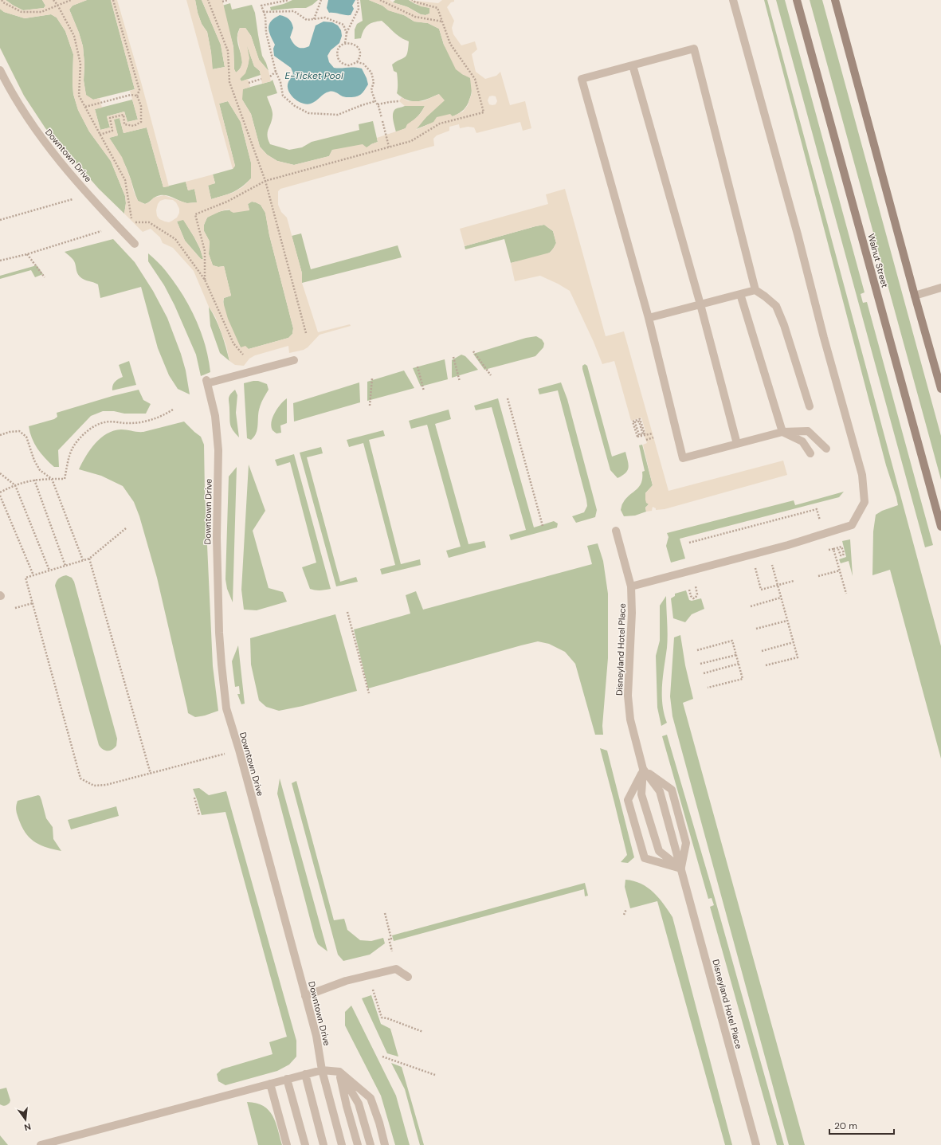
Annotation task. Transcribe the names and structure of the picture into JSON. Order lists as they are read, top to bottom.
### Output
{
  "streets": {
    "street": ["Downtown Drive", "Walnut Street", "Disneyland Hotel Place"]
  },
  "water": ["E-Ticket Pool"],
  "scale_bar": "20 m",
  "north": "bottom"
}
